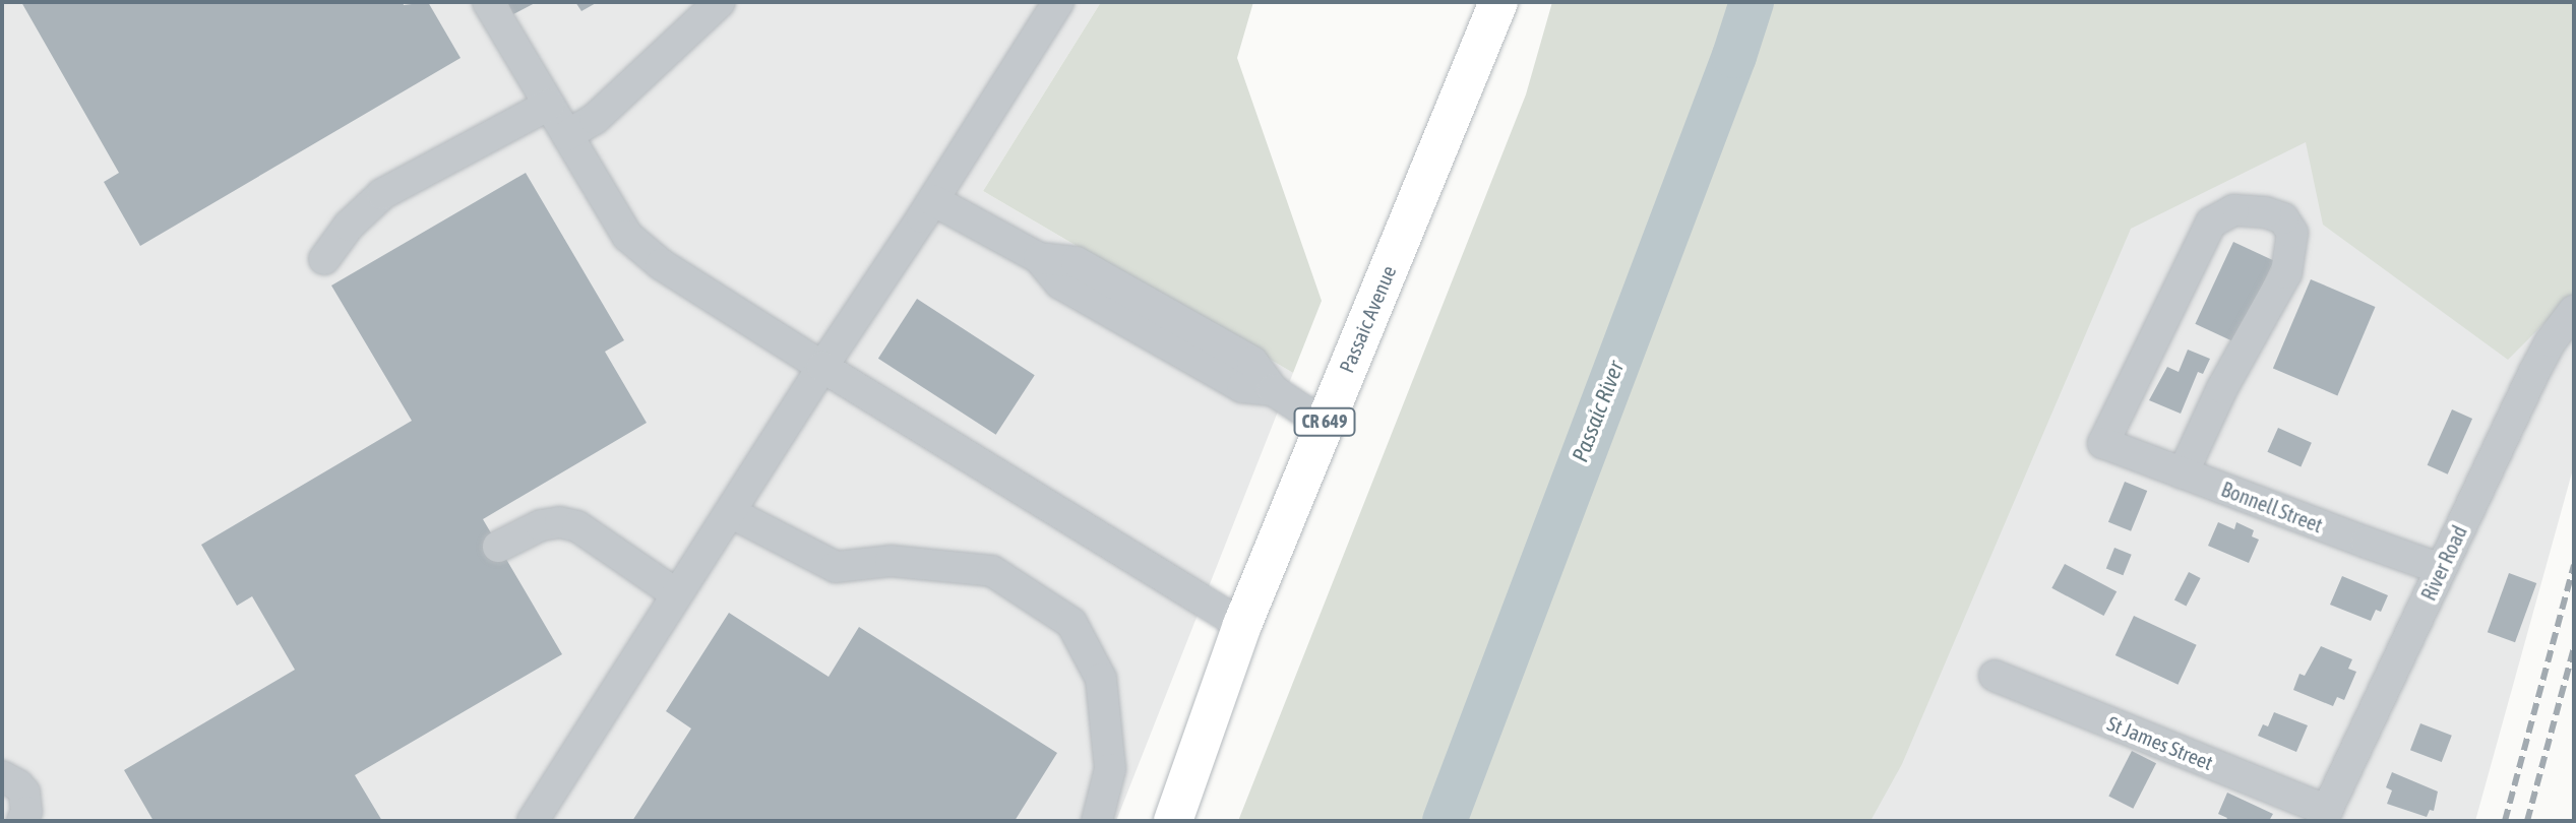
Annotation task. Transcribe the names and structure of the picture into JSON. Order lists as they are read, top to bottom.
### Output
{
  "streets": {
    "main road": ["Passaic Avenue", "CR 649"],
    "street": ["Bonnell Street", "River Road", "St James Street"]
  },
  "crossings": [
    ["Bonnell Street", "River Road"],
    ["River Road", "St James Street"]
  ],
  "water": ["Passaic River"]
}
